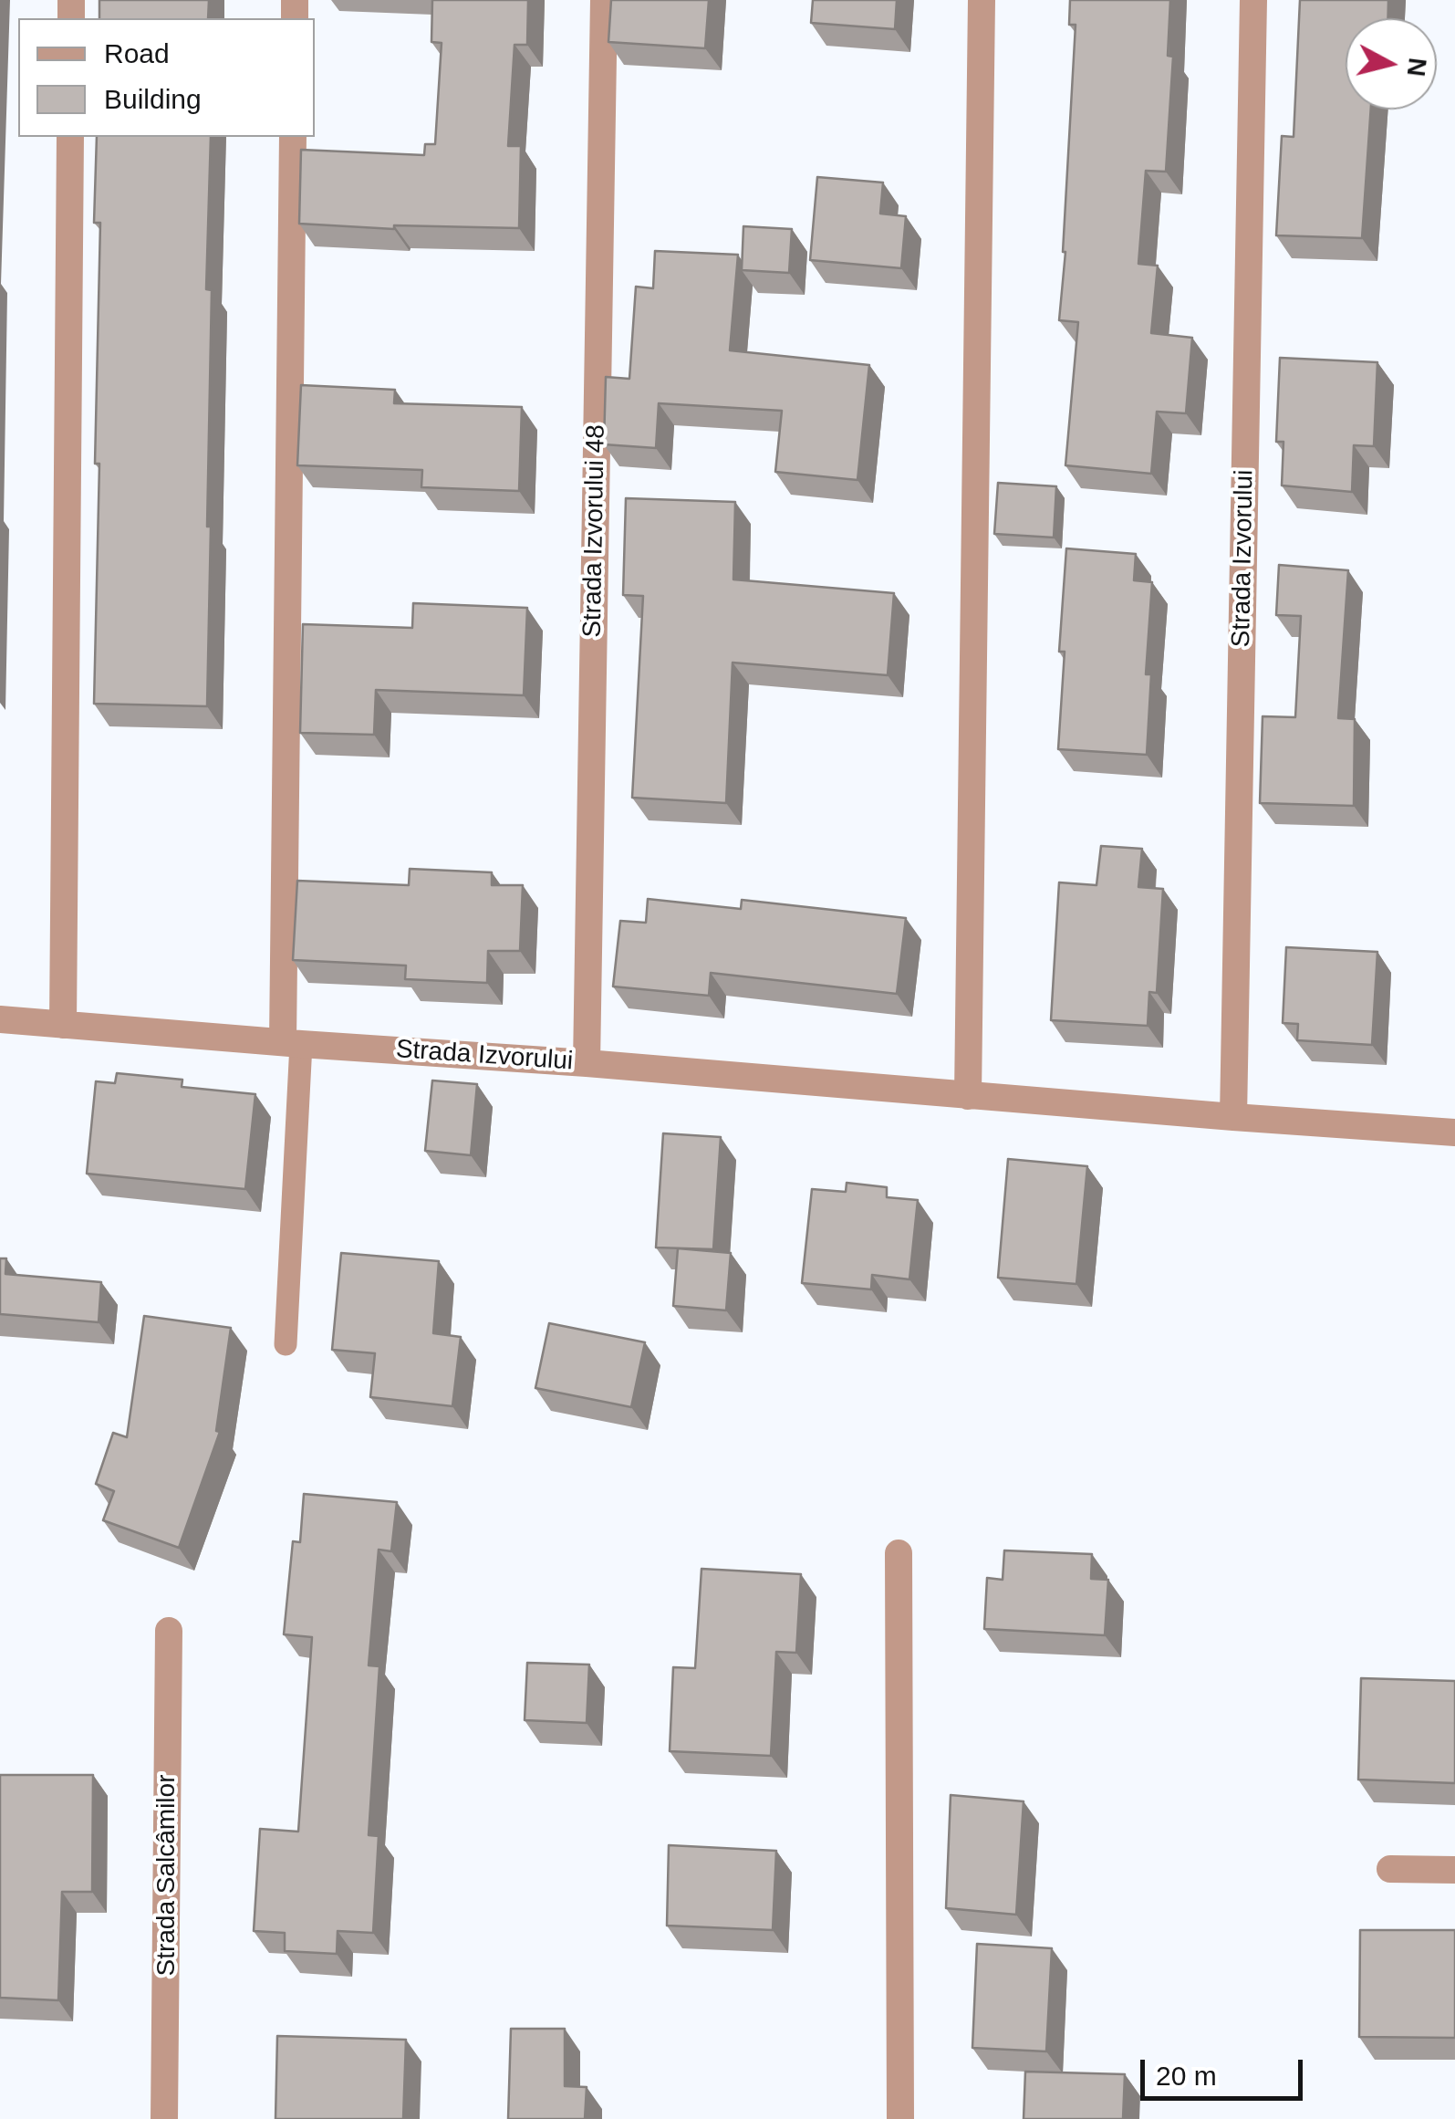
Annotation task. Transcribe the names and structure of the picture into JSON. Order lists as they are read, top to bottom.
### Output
{
  "streets": {
    "street": ["Strada Izvorului 48", "Strada Izvorului", "Strada Salcâmilor"]
  },
  "crossings": [
    ["Strada Izvorului 48", "Strada Izvorului"]
  ],
  "legend": ["Road", "Building"],
  "scale_bar": "20 m",
  "north": "right"
}
